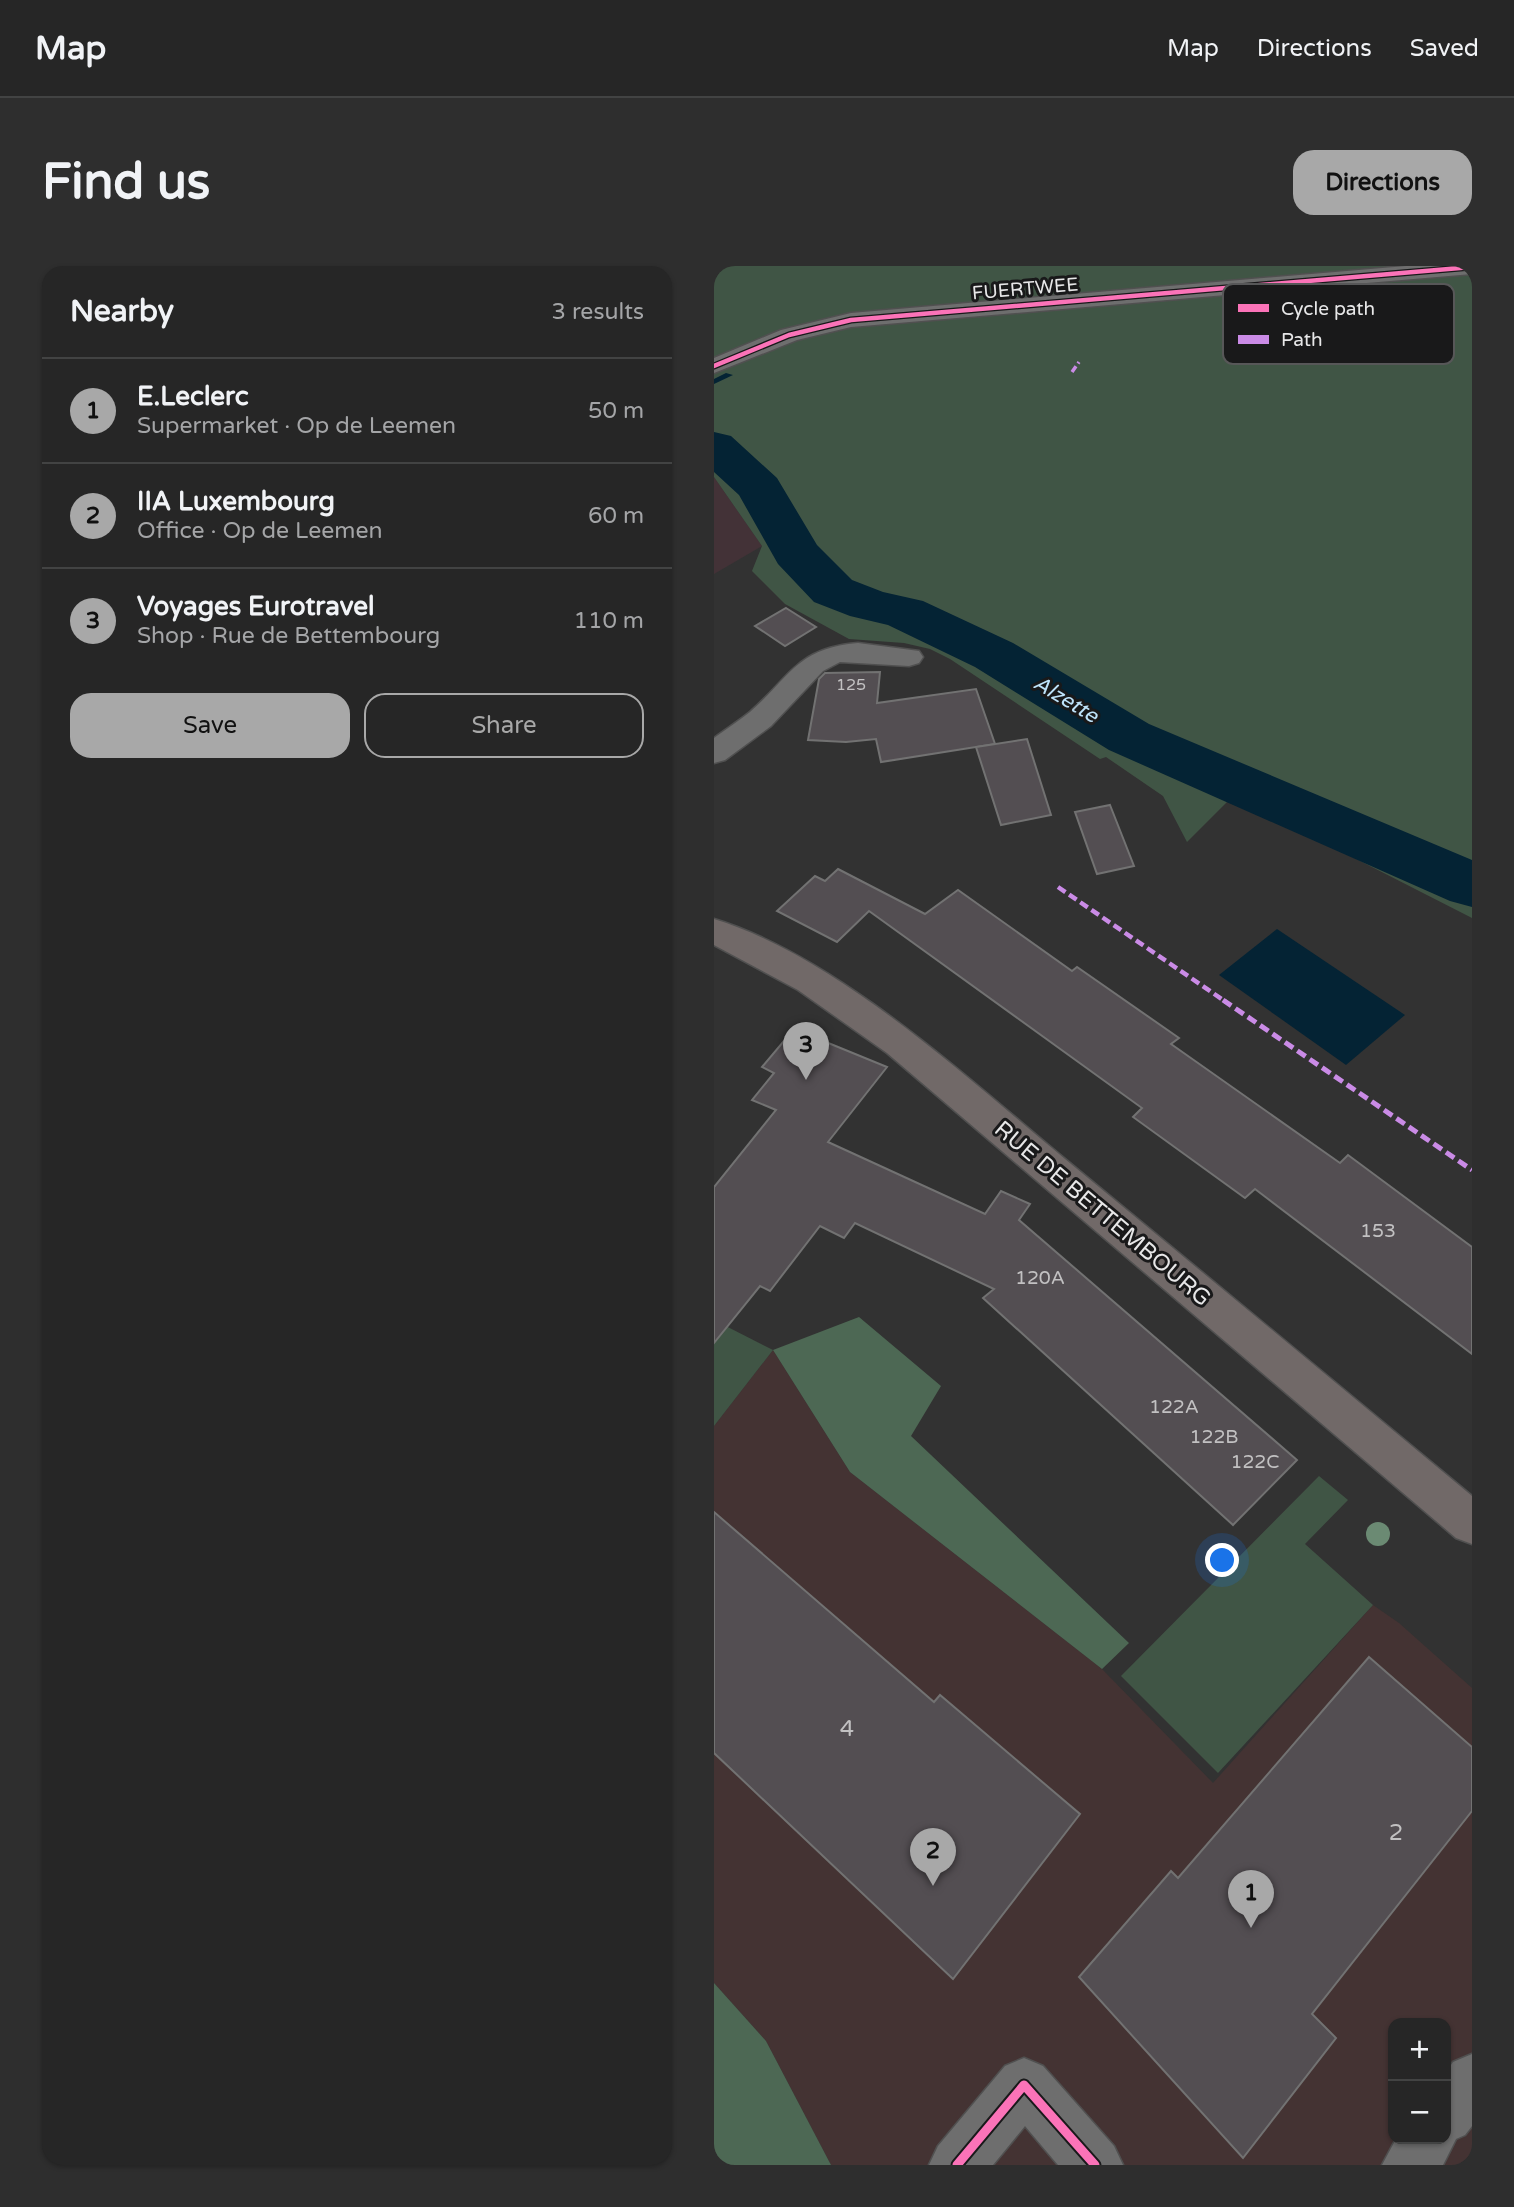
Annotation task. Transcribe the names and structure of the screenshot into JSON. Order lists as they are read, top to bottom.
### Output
{
  "streets": {
    "main road": ["RUE DE BETTEMBOURG"],
    "street": ["FUERTWEE"]
  },
  "water": ["Alzette"],
  "house_numbers": [
    "125",
    "153",
    "120A",
    "122A",
    "122B",
    "122C",
    "4",
    "2"
  ],
  "legend": ["Cycle path", "Path"],
  "page": {
    "header": "Map",
    "nav": ["Map", "Directions", "Saved"],
    "buttons": [
      "Directions",
      ["Save", "Share"]
    ],
    "title": "Find us",
    "heading": ["Nearby", "3 results"],
    "list": [
      {
        "mark": "1",
        "name": "E.Leclerc",
        "note": "Supermarket · Op de Leemen",
        "value": "50 m"
      },
      {
        "mark": "2",
        "name": "IIA Luxembourg",
        "note": "Office · Op de Leemen",
        "value": "60 m"
      },
      {
        "mark": "3",
        "name": "Voyages Eurotravel",
        "note": "Shop · Rue de Bettembourg",
        "value": "110 m"
      }
    ],
    "pins": ["3", "2", "1"],
    "map_buttons": ["+", "−"]
  }
}
